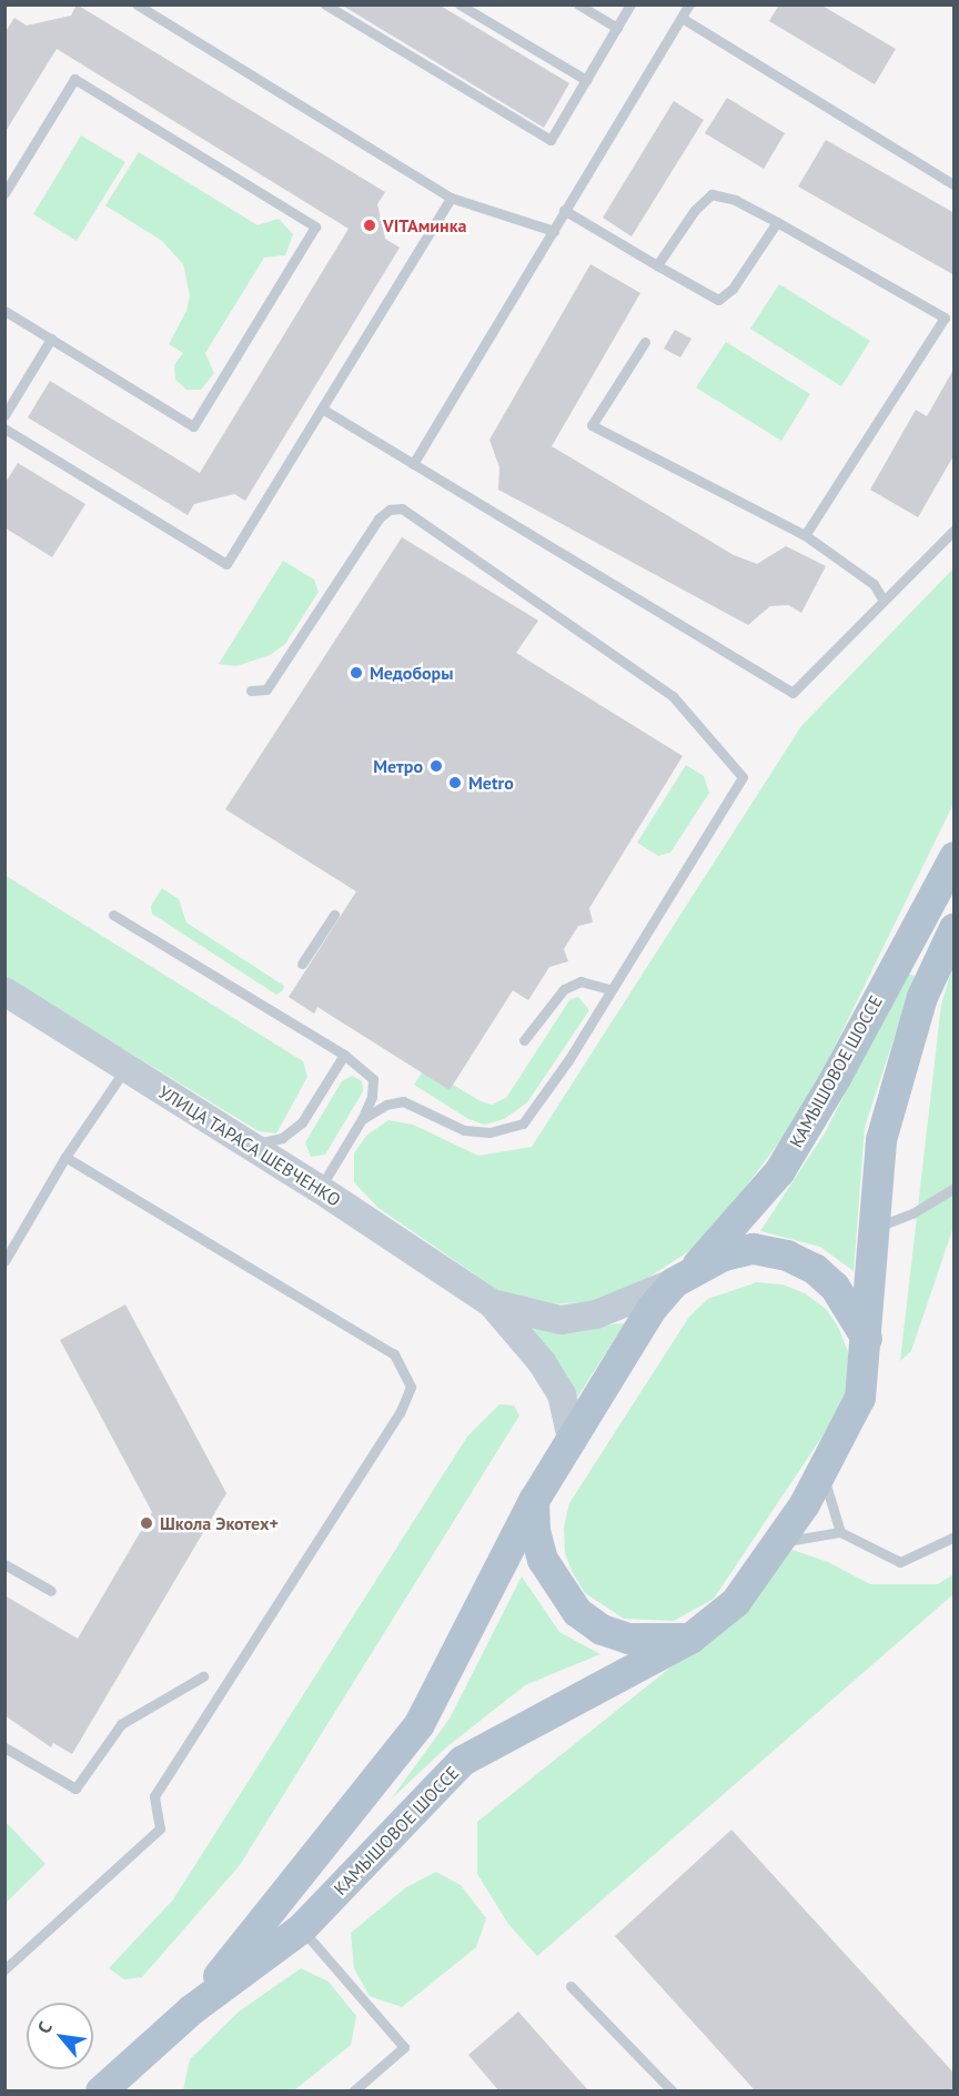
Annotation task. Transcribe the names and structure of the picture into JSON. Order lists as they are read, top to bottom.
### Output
{
  "streets": {
    "main road": ["КАМЫШОВОЕ ШОССЕ", "УЛИЦА ТАРАСА ШЕВЧЕНКО"]
  },
  "crossings": [
    ["КАМЫШОВОЕ ШОССЕ", "УЛИЦА ТАРАСА ШЕВЧЕНКО"]
  ],
  "places": [
    "VITAминка",
    "Медоборы",
    "Метро",
    "Metro",
    "Школа Экотех+"
  ],
  "north": "top left"
}
